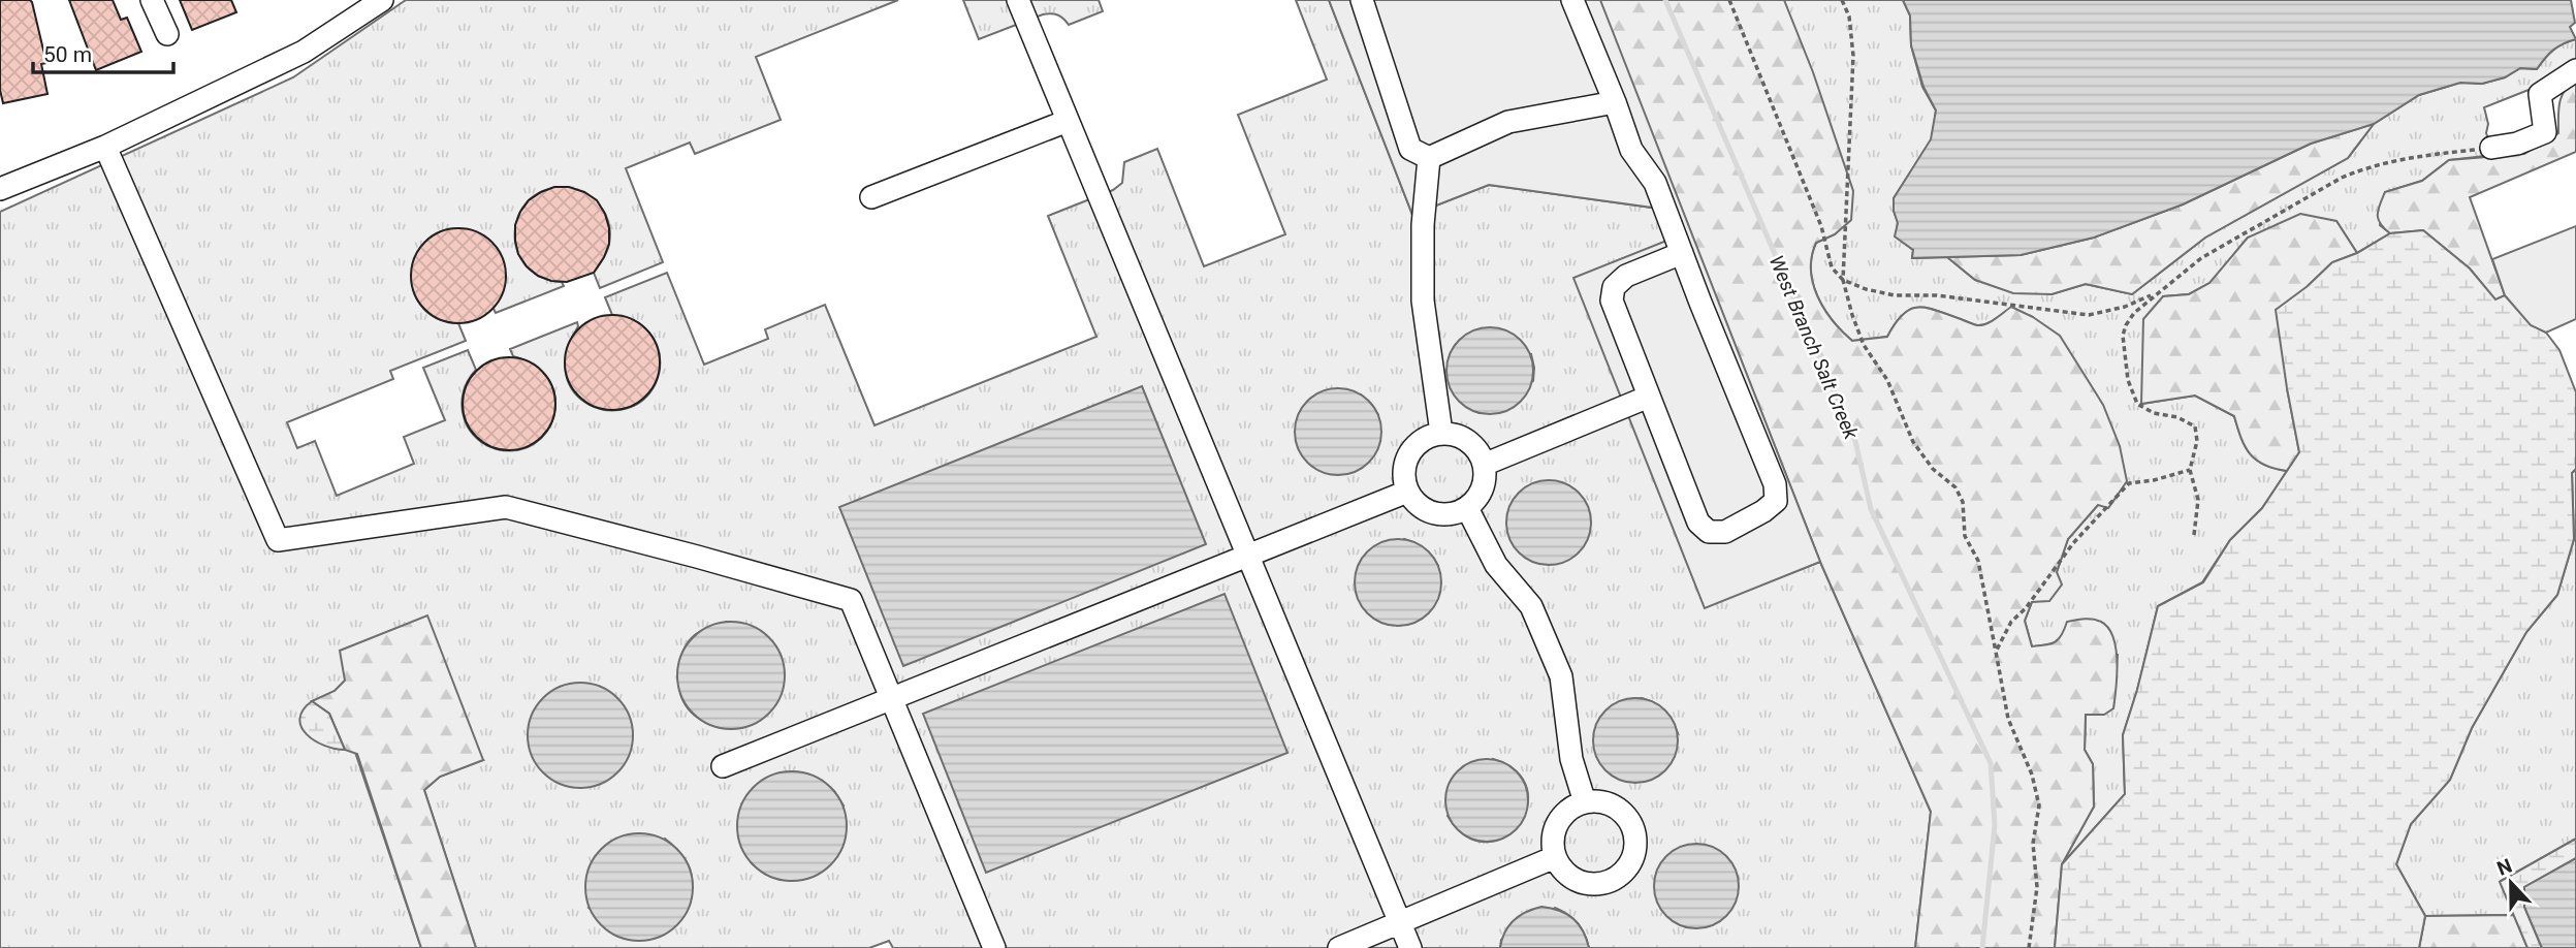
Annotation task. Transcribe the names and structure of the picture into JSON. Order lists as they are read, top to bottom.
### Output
{
  "water": ["West Branch Salt Creek"],
  "scale_bar": "50 m",
  "north": "top"
}
